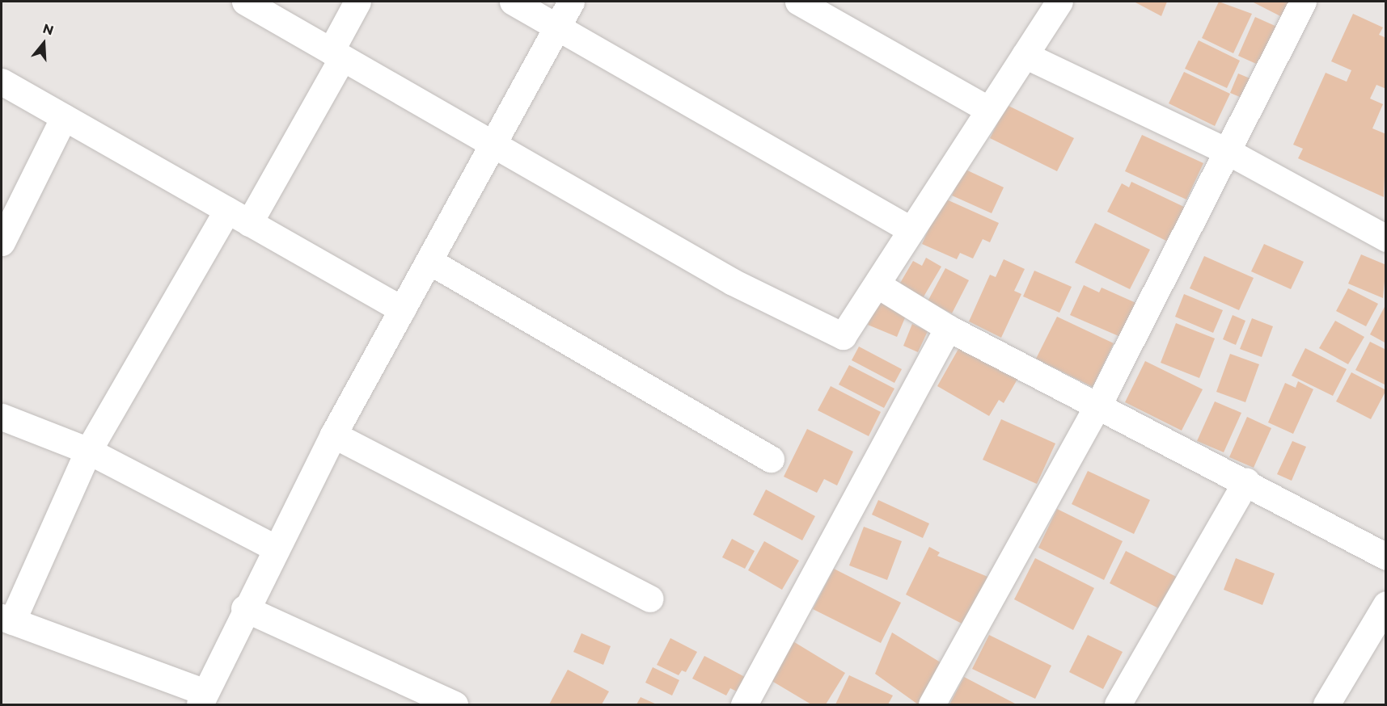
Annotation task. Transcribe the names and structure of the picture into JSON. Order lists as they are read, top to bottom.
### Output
{
  "north": "top"
}
